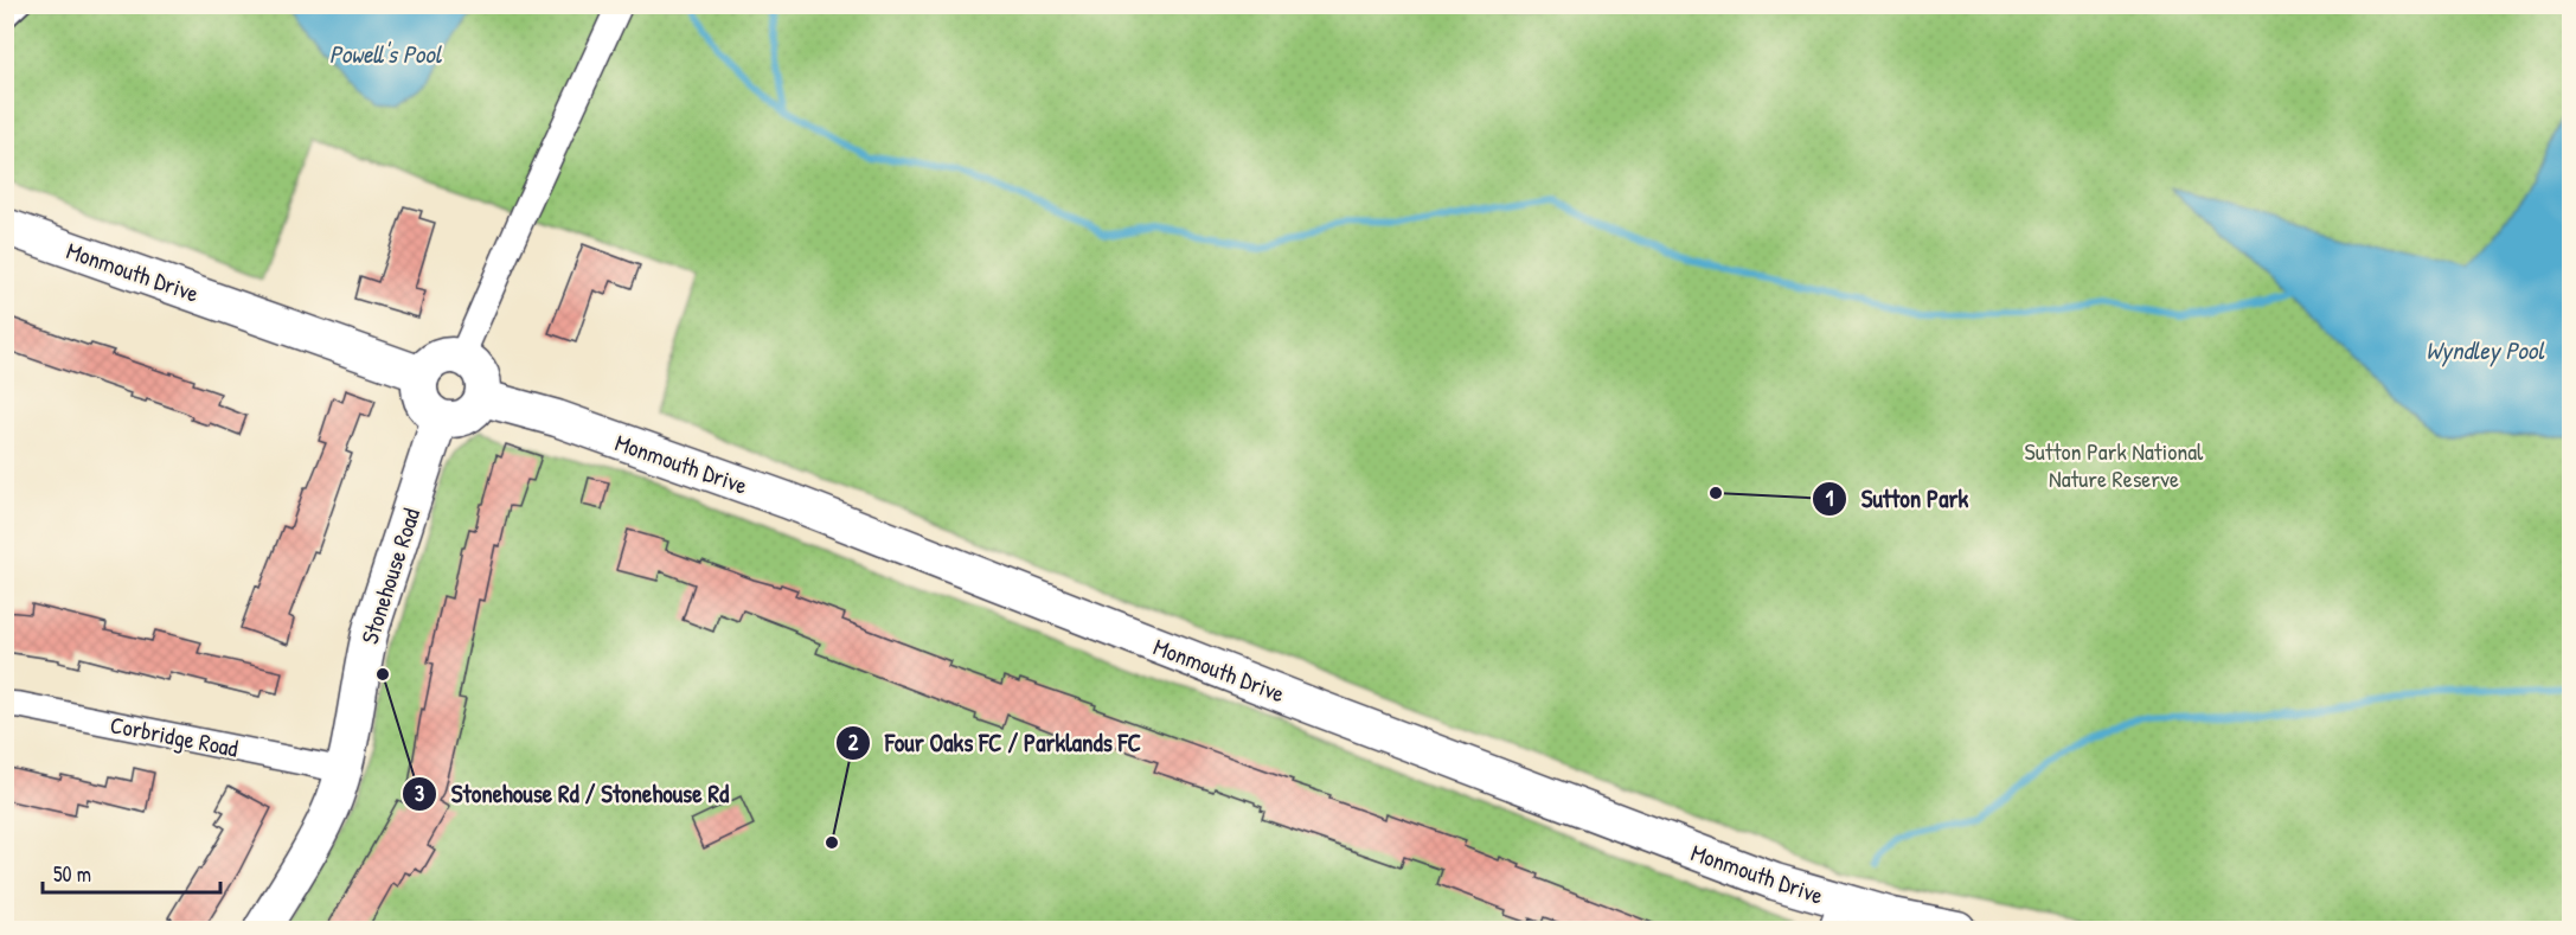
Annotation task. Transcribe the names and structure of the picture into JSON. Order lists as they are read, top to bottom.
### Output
{
  "streets": {
    "street": ["Monmouth Drive", "Stonehouse Road", "Corbridge Road"]
  },
  "crossings": [
    ["Monmouth Drive", "Stonehouse Road"],
    ["Stonehouse Road", "Corbridge Road"]
  ],
  "water": ["Powell's Pool", "Wyndley Pool"],
  "parks": ["Sutton Park National Nature Reserve"],
  "places": ["Sutton Park", "Stonehouse Rd / Stonehouse Rd", "Four Oaks FC / Parklands FC"],
  "scale_bar": "50 m"
}
